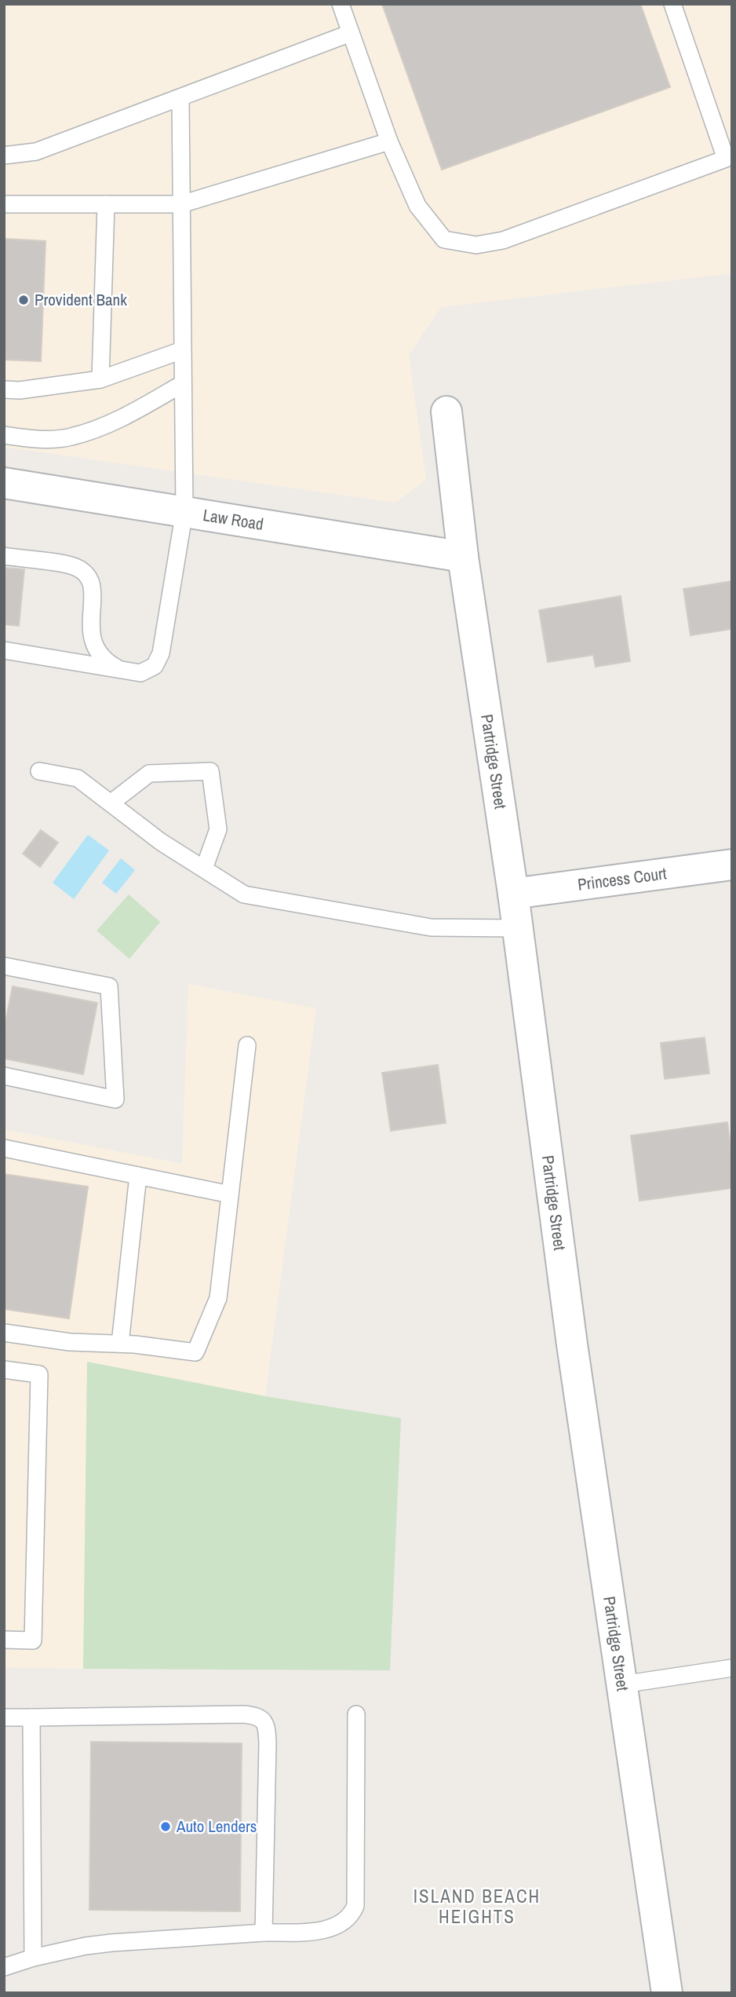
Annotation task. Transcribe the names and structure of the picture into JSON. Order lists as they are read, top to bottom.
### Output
{
  "streets": {
    "street": ["Law Road", "Partridge Street", "Princess Court"]
  },
  "crossings": [
    ["Law Road", "Partridge Street"],
    ["Partridge Street", "Princess Court"]
  ],
  "districts": ["ISLAND BEACH HEIGHTS"],
  "places": ["Provident Bank", "Auto Lenders"]
}
